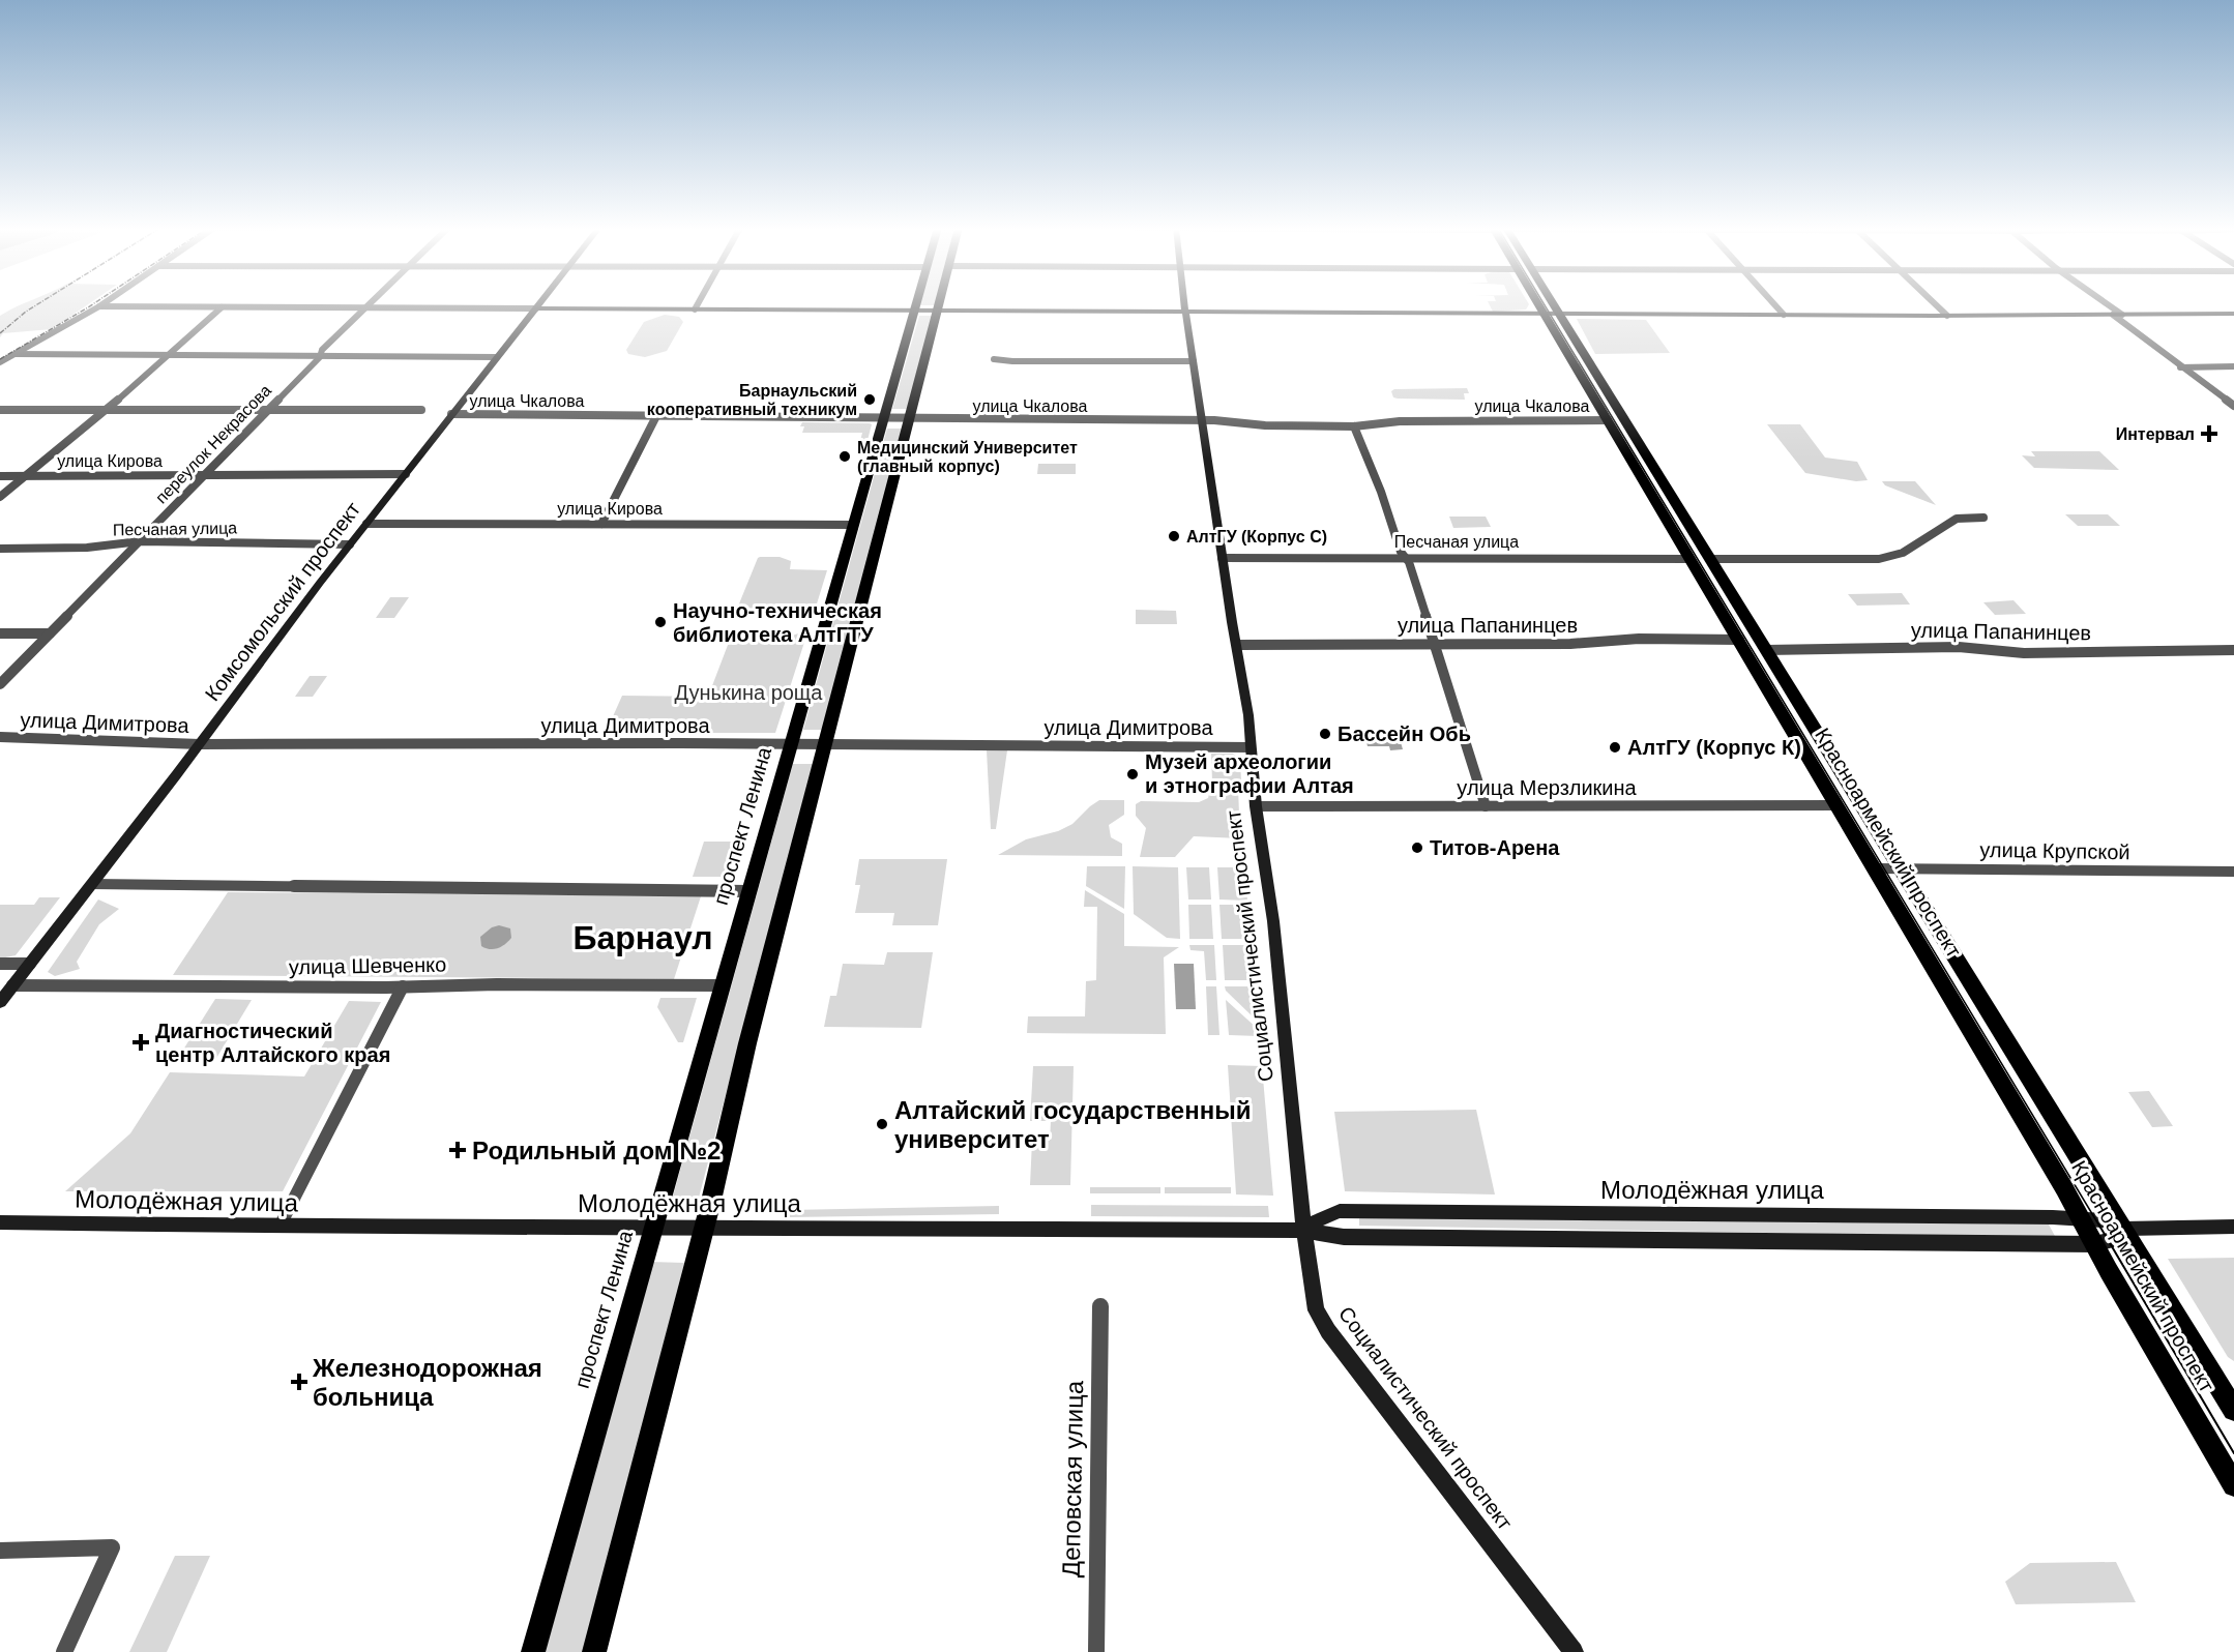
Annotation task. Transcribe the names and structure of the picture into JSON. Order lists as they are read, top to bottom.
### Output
{
  "streets": {
    "main road": ["проспект Ленина", "Красноармейский проспект"],
    "street": [
      "улица Чкалова",
      "переулок Некрасова",
      "улица Кирова",
      "Песчаная улица",
      "Комсомольский проспект",
      "улица Папанинцев",
      "улица Димитрова",
      "улица Мерзликина",
      "улица Крупской",
      "Социалистический проспект",
      "улица Шевченко",
      "Молодёжная улица",
      "Деповская улица"
    ]
  },
  "crossings": [
    ["улица Чкалова", "Комсомольский проспект"],
    ["улица Чкалова", "проспект Ленина"],
    ["улица Чкалова", "Красноармейский проспект"],
    ["улица Чкалова", "Социалистический проспект"],
    ["переулок Некрасова", "улица Кирова"],
    ["переулок Некрасова", "Песчаная улица"],
    ["улица Кирова", "Комсомольский проспект"],
    ["улица Кирова", "проспект Ленина"],
    ["Песчаная улица", "Комсомольский проспект"],
    ["Песчаная улица", "Красноармейский проспект"],
    ["Песчаная улица", "Социалистический проспект"],
    ["Комсомольский проспект", "улица Димитрова"],
    ["Комсомольский проспект", "улица Шевченко"],
    ["улица Папанинцев", "Красноармейский проспект"],
    ["улица Папанинцев", "Социалистический проспект"],
    ["улица Димитрова", "проспект Ленина"],
    ["улица Димитрова", "Социалистический проспект"],
    ["улица Мерзликина", "Красноармейский проспект"],
    ["улица Мерзликина", "Социалистический проспект"],
    ["проспект Ленина", "улица Шевченко"],
    ["проспект Ленина", "Молодёжная улица"],
    ["Красноармейский проспект", "улица Крупской"],
    ["Красноармейский проспект", "Молодёжная улица"],
    ["Социалистический проспект", "Молодёжная улица"]
  ],
  "districts": ["Барнаул"],
  "parks": ["Дунькина роща"],
  "places": {
    "other": [
      "Барнаульский кооперативный техникум",
      "Медицинский Университет (главный корпус)",
      "АлтГУ (Корпус С)",
      "Научно-техническая библиотека АлтГТУ",
      "Бассейн Обь",
      "АлтГУ (Корпус К)",
      "Музей археологии и этнографии Алтая",
      "Титов-Арена",
      "Алтайский государственный университет"
    ],
    "health": [
      "Интервал",
      "Диагностический центр Алтайского края",
      "Родильный дом №2",
      "Железнодорожная больница"
    ]
  }
}
